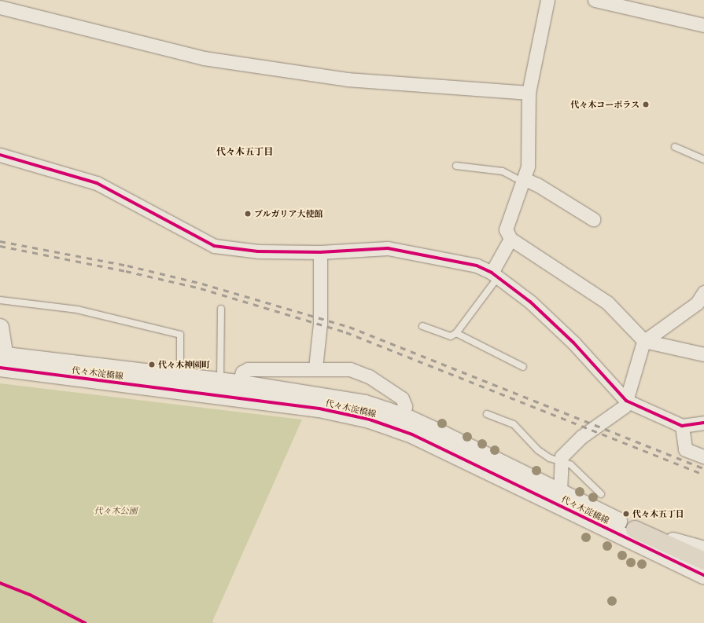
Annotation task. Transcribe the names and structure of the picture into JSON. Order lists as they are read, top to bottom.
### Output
{
  "streets": {
    "street": ["代々木淀橋線"]
  },
  "districts": ["代々木五丁目"],
  "parks": ["代々木公園"],
  "places": [
    "代々木コーポラス",
    "ブルガリア大使館",
    "代々木神園町",
    "代々木五丁目"
  ]
}
